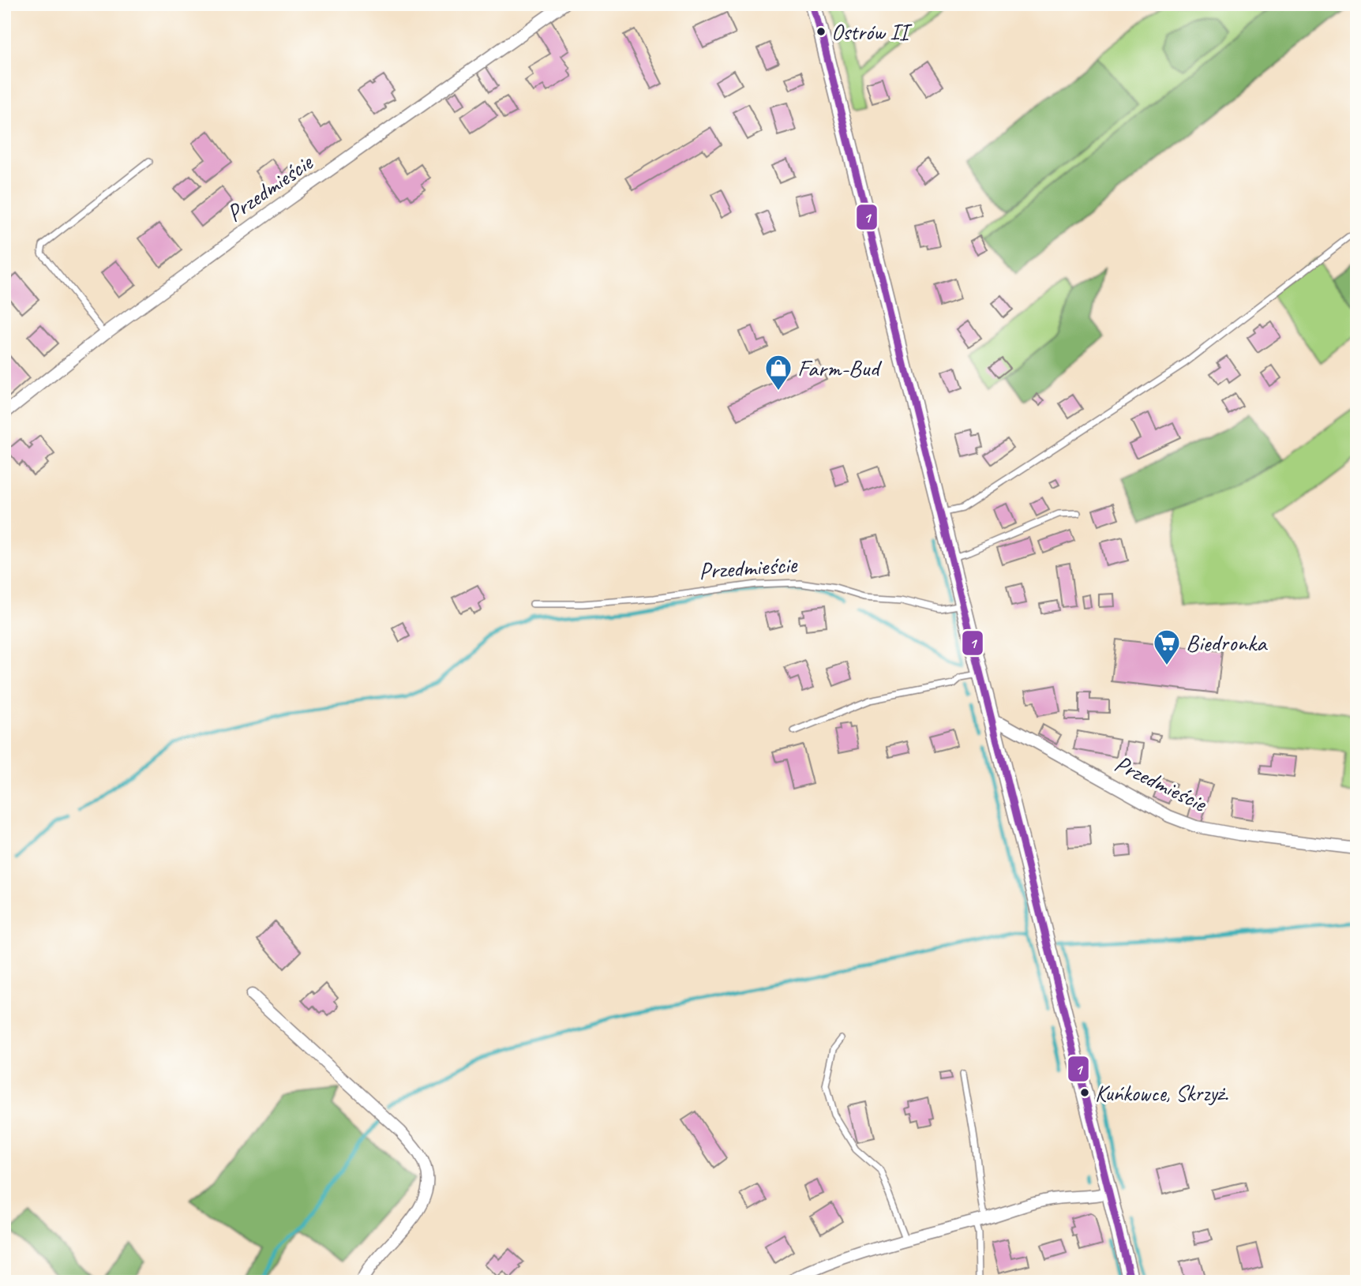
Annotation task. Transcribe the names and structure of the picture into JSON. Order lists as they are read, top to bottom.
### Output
{
  "streets": {
    "street": ["Przedmieście"]
  },
  "places": {
    "other": ["Ostrów II", "Kuńkowce, Skrzyż."],
    "shop": ["Farm-Bud"],
    "supermarket": ["Biedronka"]
  },
  "lines": ["transit line 1"]
}
